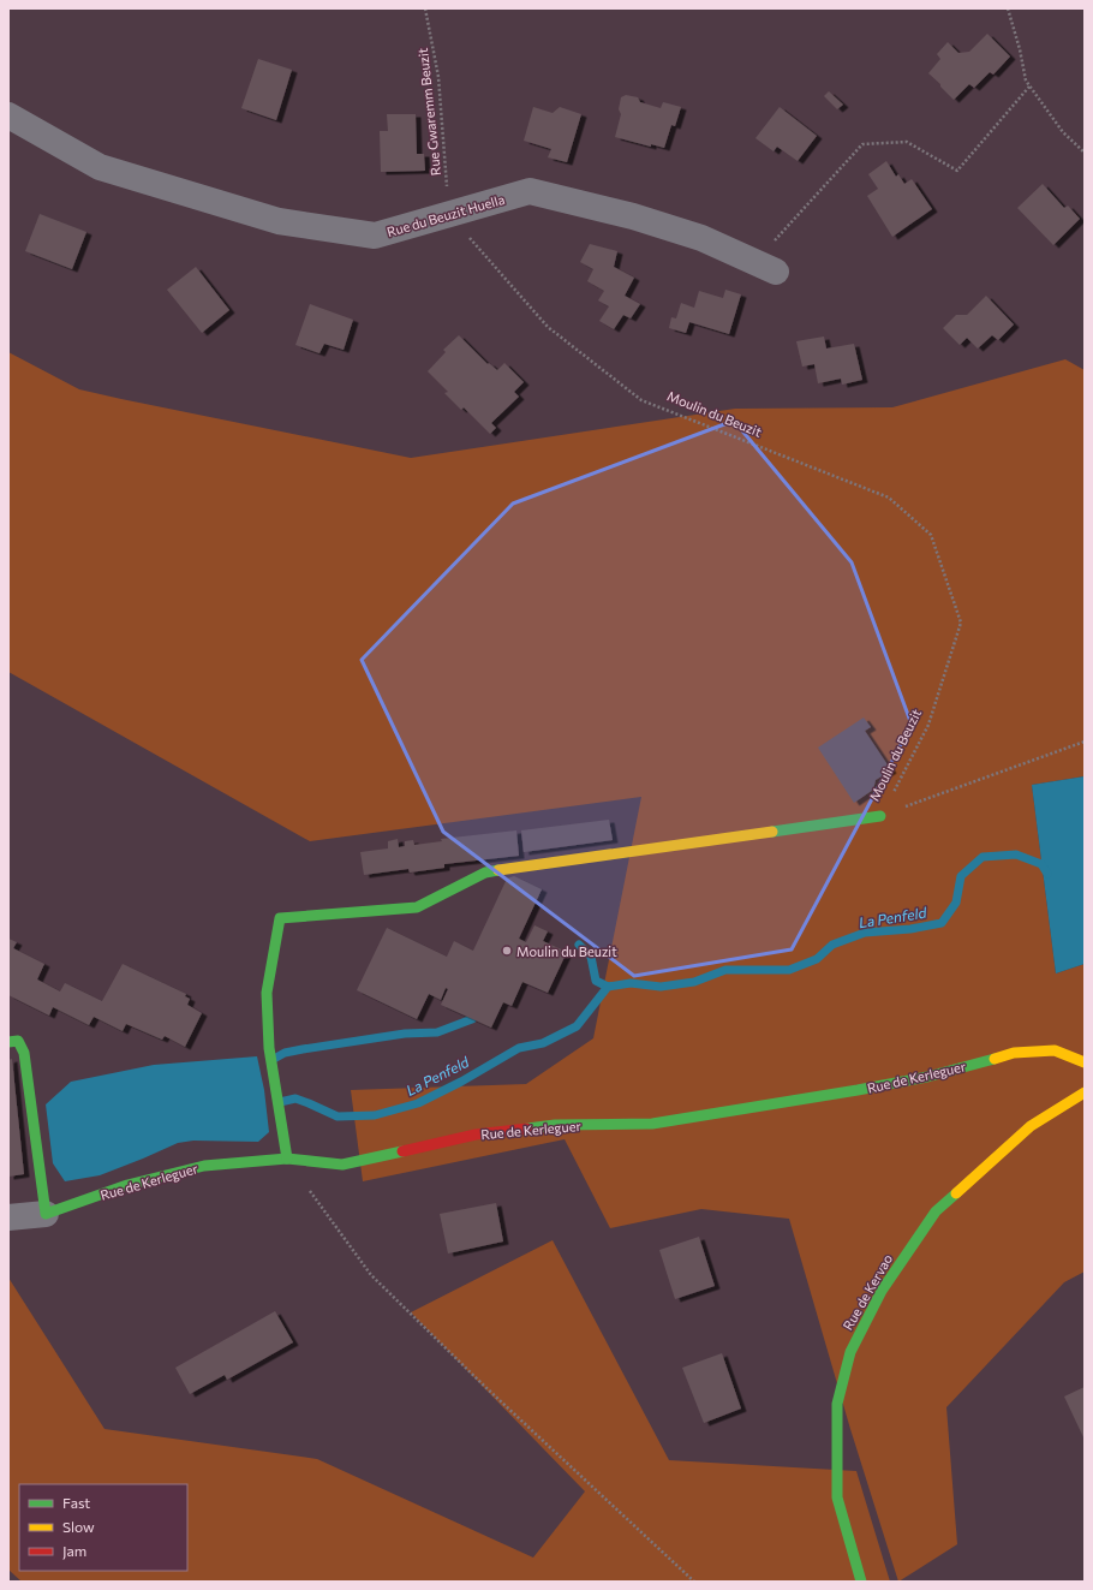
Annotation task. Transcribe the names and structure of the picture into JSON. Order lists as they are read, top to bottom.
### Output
{
  "streets": {
    "street": [
      "Rue du Beuzit Huella",
      "Moulin du Beuzit",
      "Rue de Kerleguer",
      "Rue de Kervao"
    ],
    "path": ["Rue Gwaremm Beuzit"]
  },
  "crossings": [
    ["Rue Gwaremm Beuzit", "Rue du Beuzit Huella"],
    ["Rue Gwaremm Beuzit", "Moulin du Beuzit"],
    ["Rue du Beuzit Huella", "Moulin du Beuzit"],
    ["Moulin du Beuzit", "Rue de Kerleguer"]
  ],
  "water": ["La Penfeld"],
  "places": ["Moulin du Beuzit"],
  "legend": ["Fast", "Slow", "Jam"]
}
